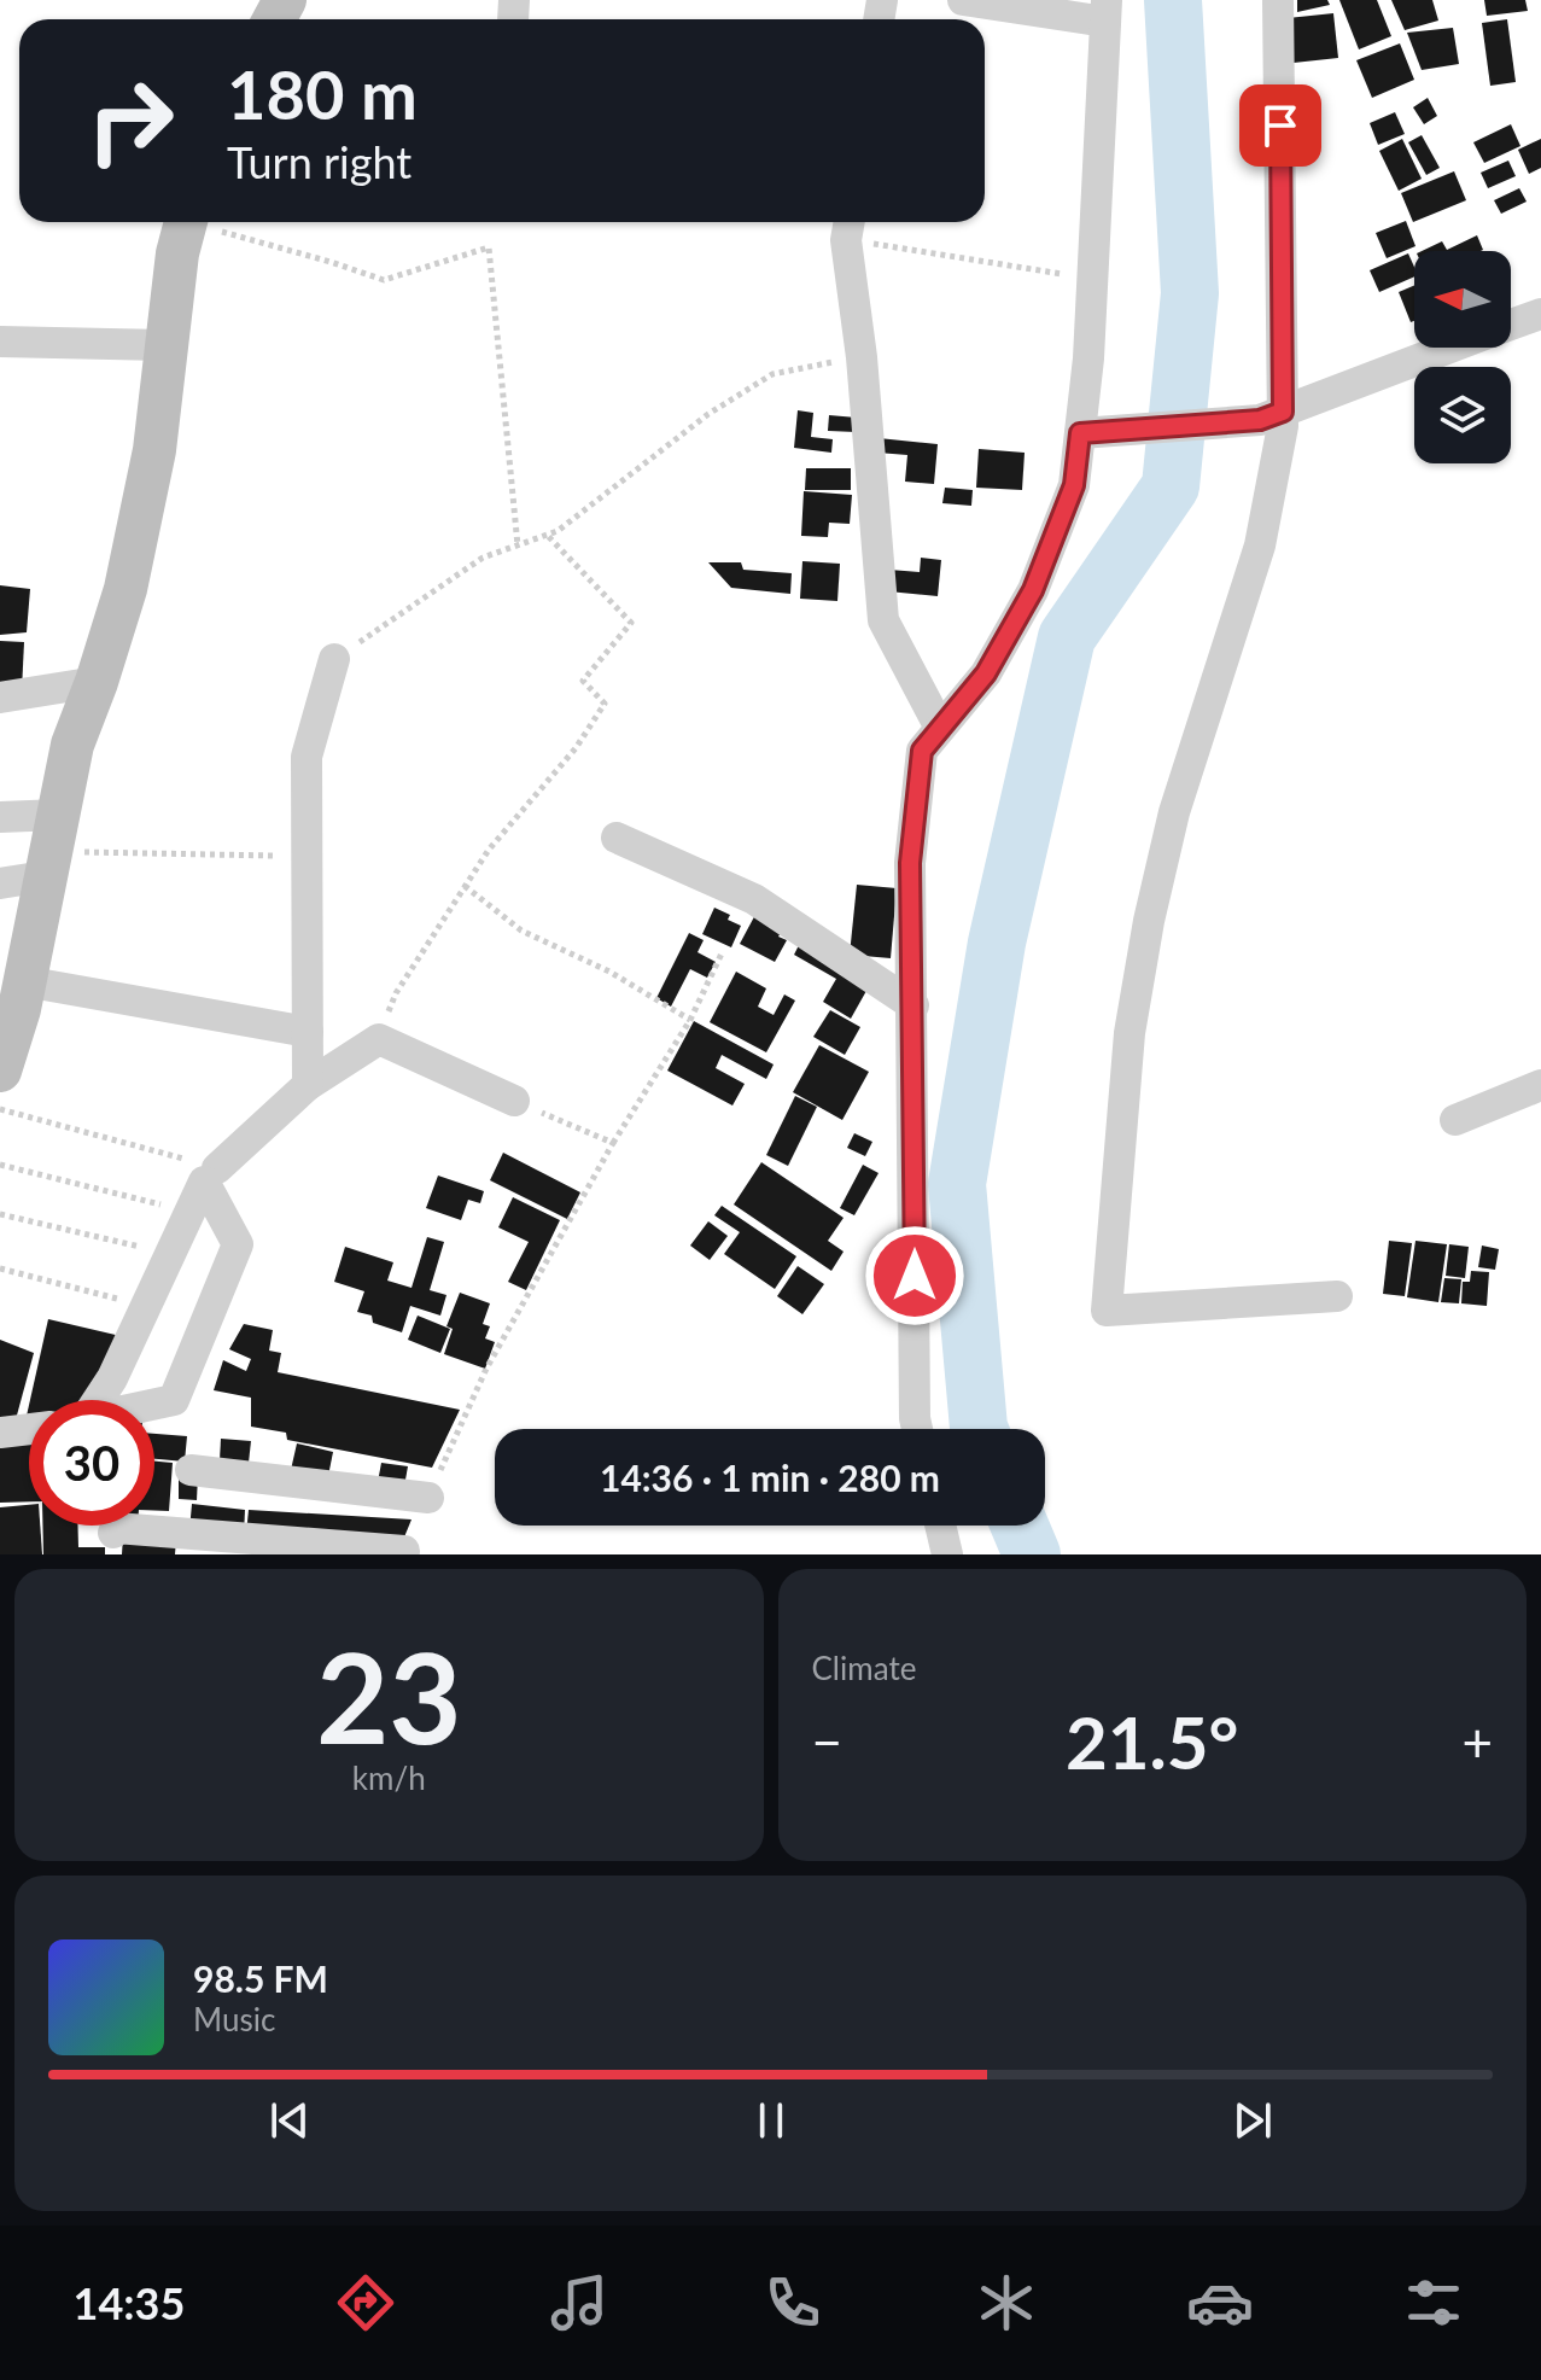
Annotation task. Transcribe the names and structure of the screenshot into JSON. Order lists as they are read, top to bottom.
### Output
{
  "north": "left",
  "page": {
    "turn": ["180 m", "Turn right"],
    "limit": "30",
    "trip": "14:36 · 1 min · 280 m",
    "tile": [
      ["23", "km/h"],
      "Climate"
    ],
    "heat": ["−", "21.5°", "+"],
    "song": ["98.5 FM", "Music"],
    "tabs": "14:35"
  }
}
